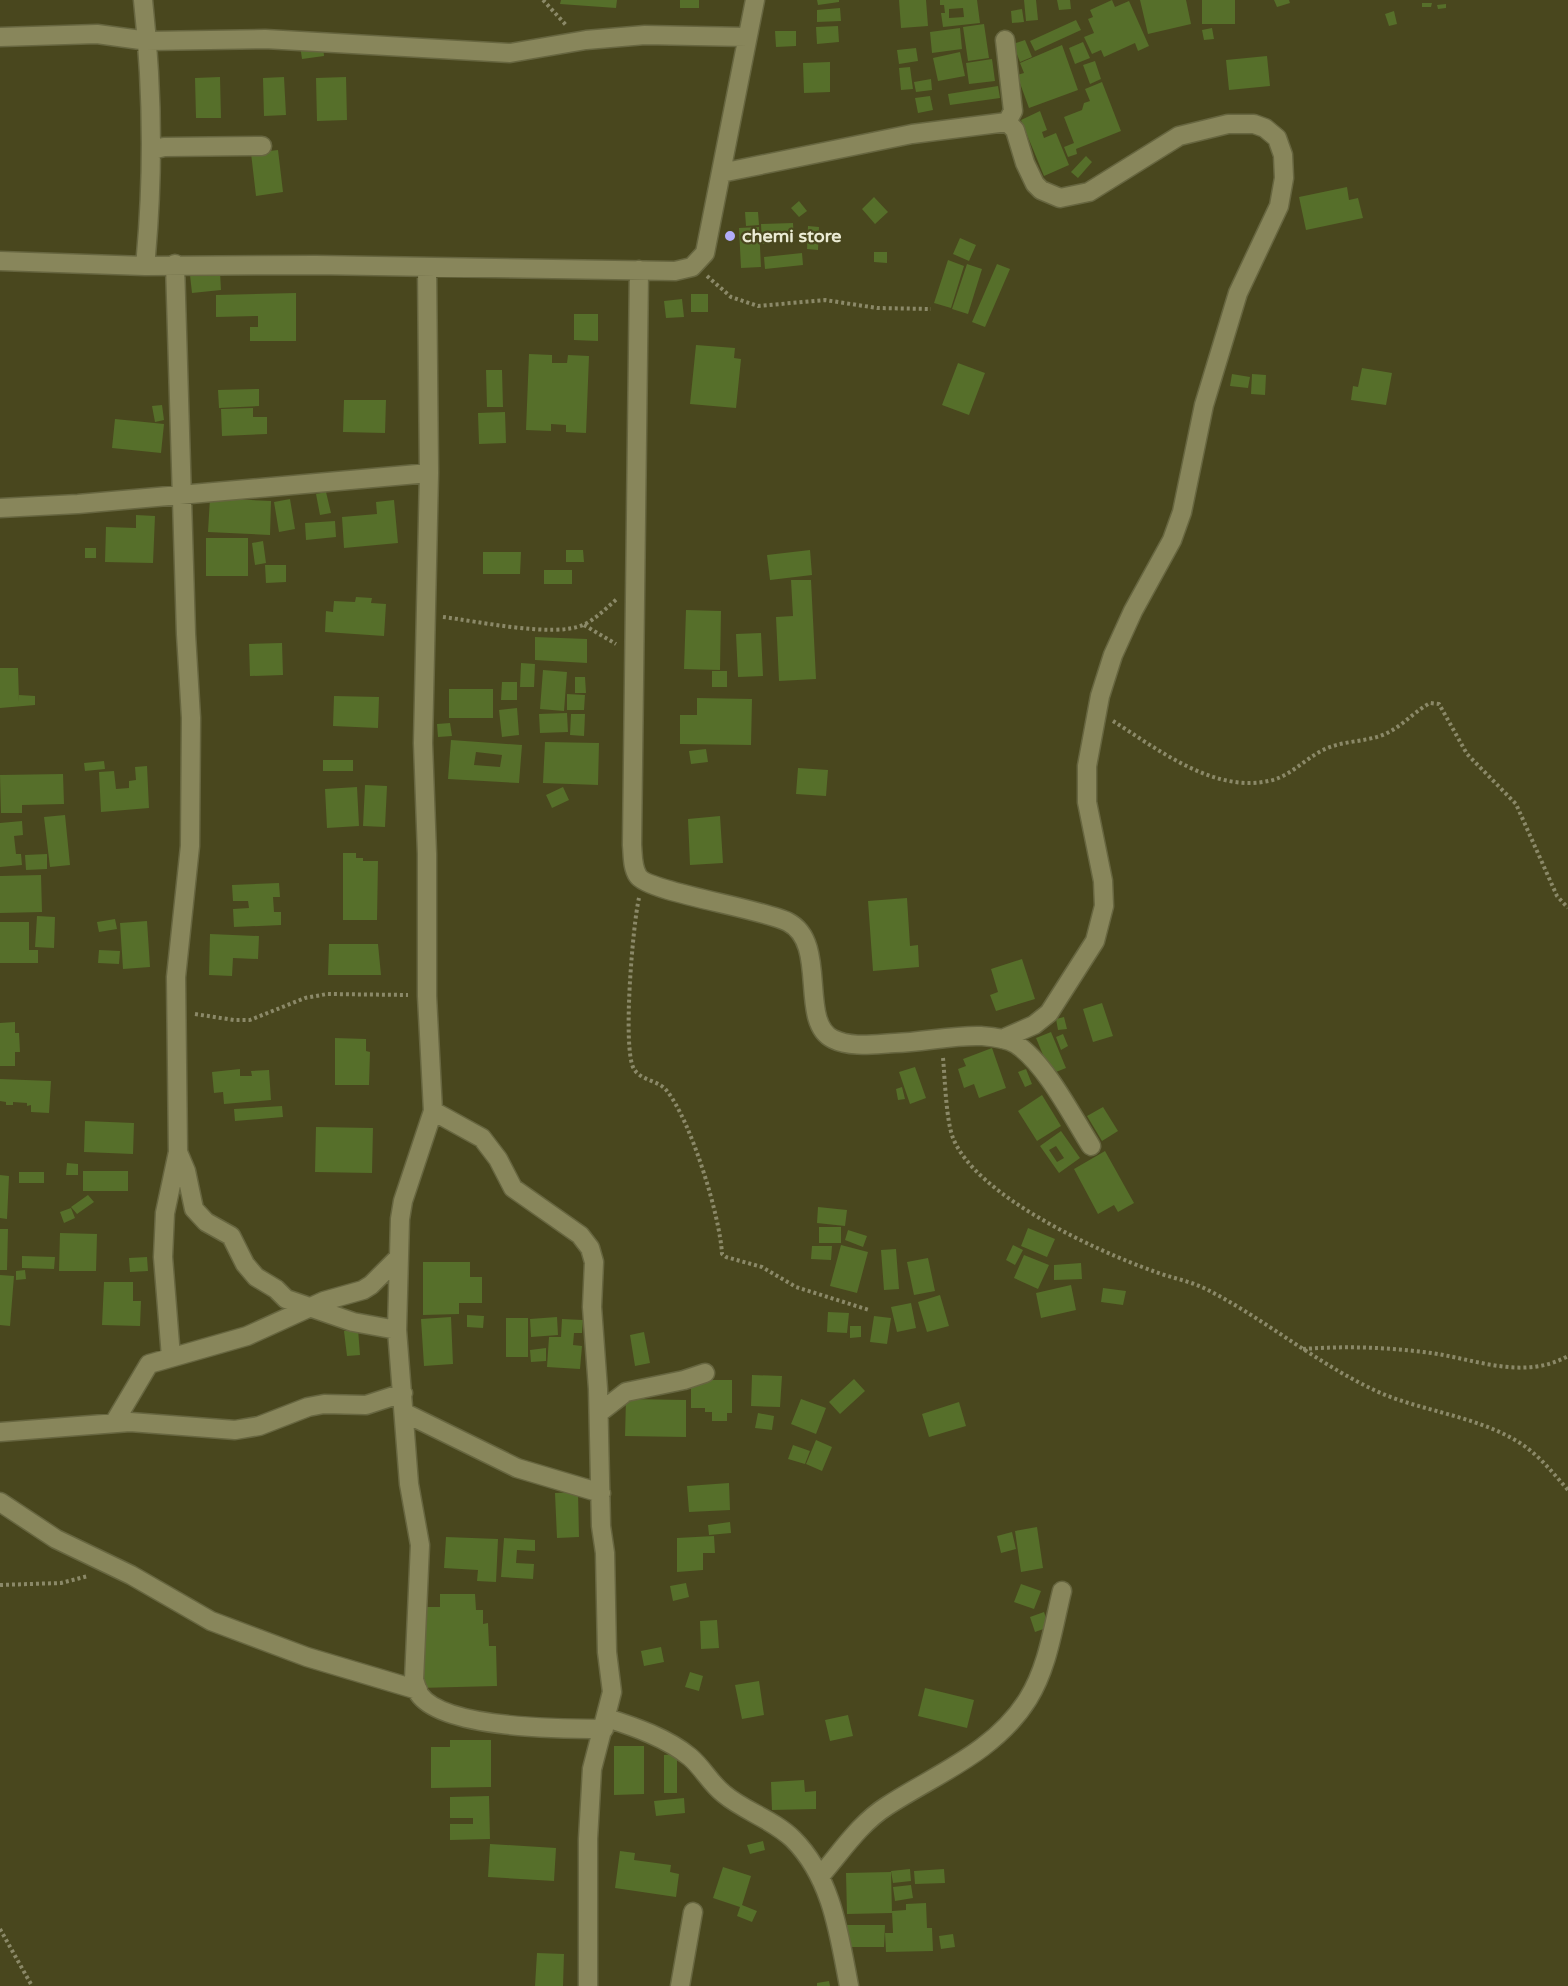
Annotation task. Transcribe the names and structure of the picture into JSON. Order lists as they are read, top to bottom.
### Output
{
  "places": ["chemi store"]
}
